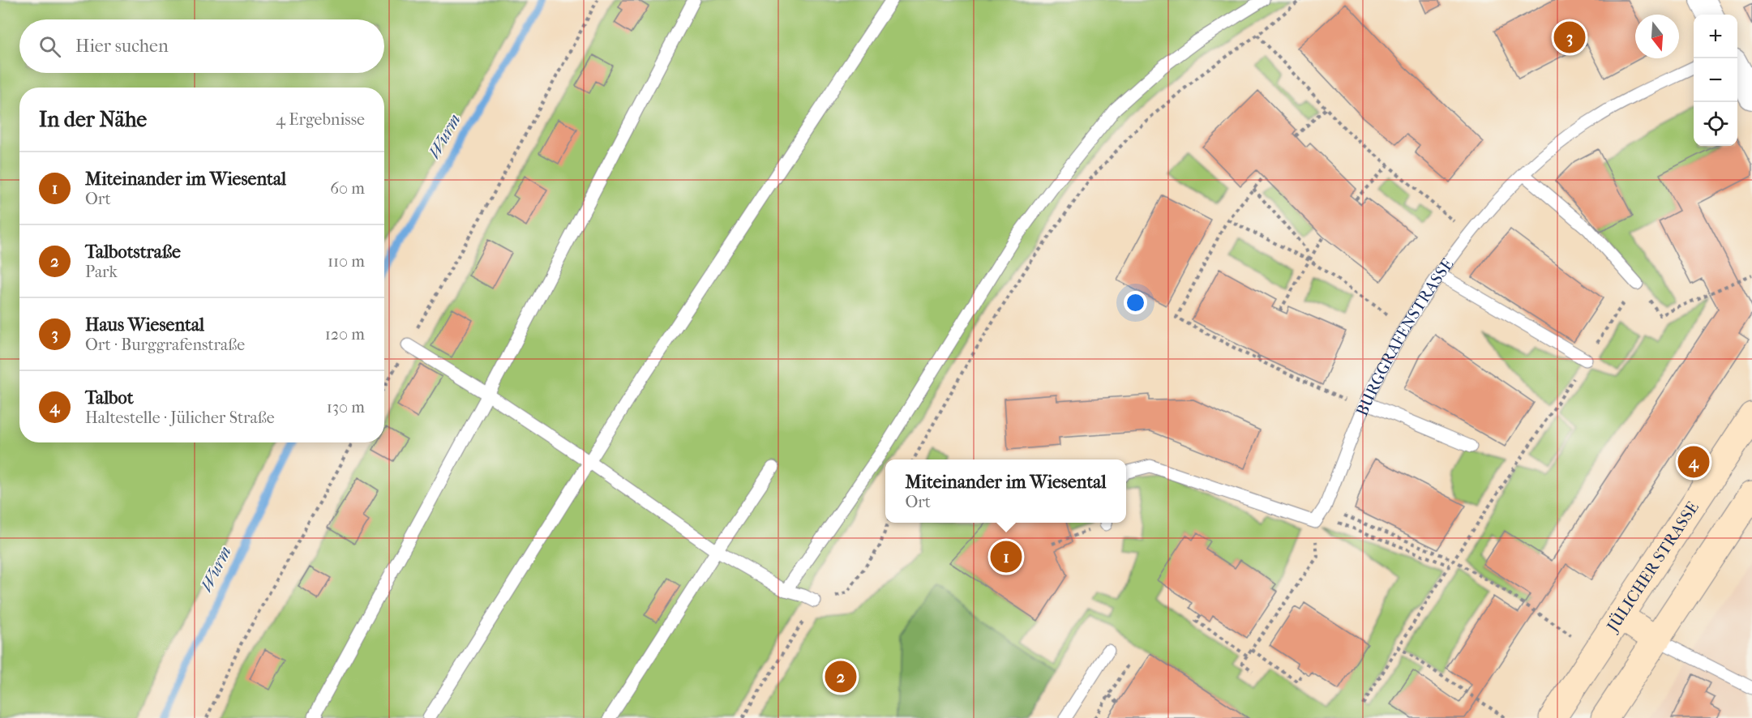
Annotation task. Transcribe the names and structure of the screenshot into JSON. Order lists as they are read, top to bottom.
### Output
{
  "streets": {
    "main road": ["JÜLICHER STRASSE"],
    "lane": ["BURGGRAFENSTRASSE"]
  },
  "water": ["Wurm"],
  "north": "bottom",
  "page": {
    "map_buttons": ["+", "−"],
    "pins": [
      "3",
      "4",
      "1",
      "2"
    ],
    "search": "Hier suchen",
    "heading": ["In der Nähe", "4 Ergebnisse"],
    "list": [
      {
        "mark": "1",
        "name": "Miteinander im Wiesental",
        "note": "Ort",
        "value": "60 m"
      },
      {
        "mark": "2",
        "name": "Talbotstraße",
        "note": "Park",
        "value": "110 m"
      },
      {
        "mark": "3",
        "name": "Haus Wiesental",
        "note": "Ort · Burggrafenstraße",
        "value": "120 m"
      },
      {
        "mark": "4",
        "name": "Talbot",
        "note": "Haltestelle · Jülicher Straße",
        "value": "130 m"
      }
    ],
    "popup": ["Miteinander im Wiesental", "Ort"]
  }
}
